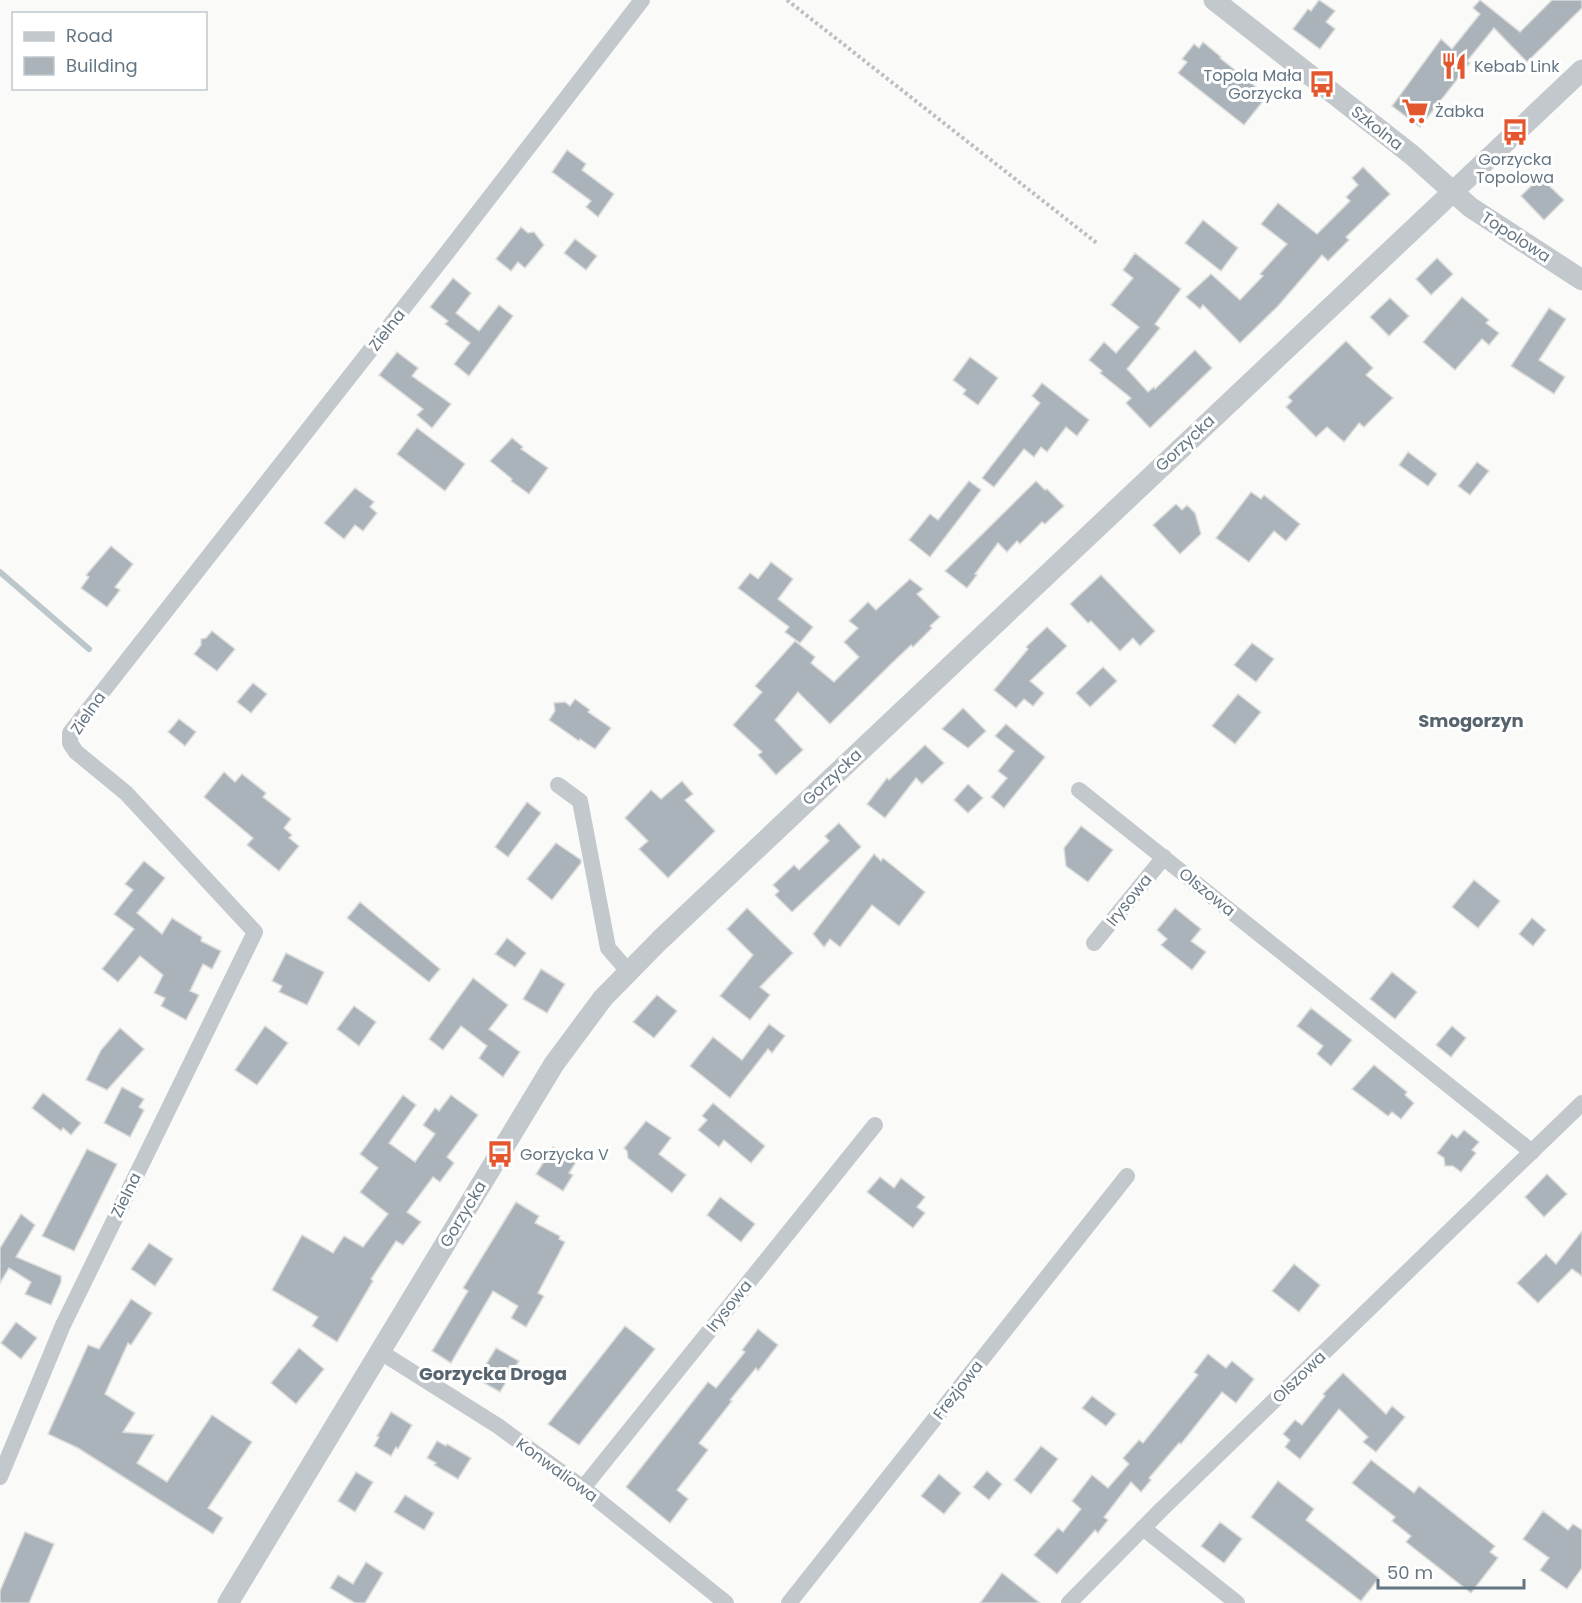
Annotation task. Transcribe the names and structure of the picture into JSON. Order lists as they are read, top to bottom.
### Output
{
  "streets": {
    "street": [
      "Szkolna",
      "Topolowa",
      "Zielna",
      "Gorzycka",
      "Olszowa",
      "Irysowa",
      "Frezjowa",
      "Konwaliowa"
    ]
  },
  "crossings": [
    ["Szkolna", "Topolowa"],
    ["Szkolna", "Gorzycka"],
    ["Topolowa", "Gorzycka"],
    ["Gorzycka", "Konwaliowa"],
    ["Olszowa", "Irysowa"],
    ["Irysowa", "Konwaliowa"]
  ],
  "districts": ["Smogorzyn", "Gorzycka Droga"],
  "places": {
    "restaurant": ["Kebab Link"],
    "bus stop": ["Topola Mała Gorzycka", "Gorzycka Topolowa", "Gorzycka V"],
    "supermarket": ["Żabka"]
  },
  "legend": ["Road", "Building"],
  "scale_bar": "50 m"
}
